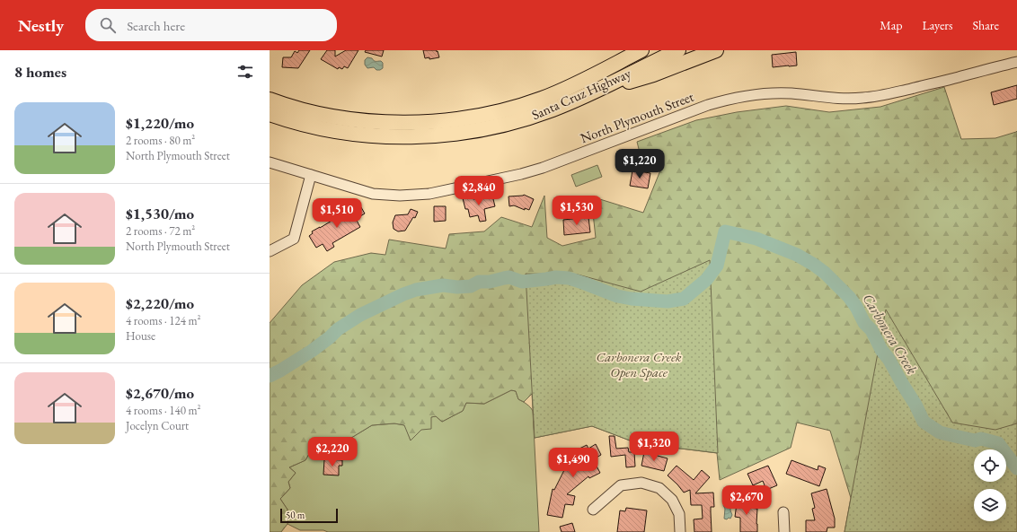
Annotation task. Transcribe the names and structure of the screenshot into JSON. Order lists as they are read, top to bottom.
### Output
{
  "streets": {
    "highway": ["Santa Cruz Highway"],
    "street": ["North Plymouth Street"]
  },
  "water": ["Carbonera Creek"],
  "parks": ["Carbonera Creek Open Space"],
  "scale_bar": "50 m",
  "page": {
    "header": "Nestly",
    "search": "Search here",
    "nav": ["Map", "Layers", "Share"],
    "heading": "8 homes",
    "list": [
      {
        "name": "$1,220/mo",
        "note": "2 rooms · 80 m² · North Plymouth Street"
      },
      {
        "name": "$1,530/mo",
        "note": "2 rooms · 72 m² · North Plymouth Street"
      },
      {
        "name": "$2,220/mo",
        "note": "4 rooms · 124 m² · House"
      },
      {
        "name": "$2,670/mo",
        "note": "4 rooms · 140 m² · Jocelyn Court"
      }
    ],
    "price": [
      "$1,220",
      "$2,840",
      "$1,530",
      "$1,510",
      "$1,320",
      "$2,220",
      "$1,490",
      "$2,670"
    ],
    "scale": "50 m"
  }
}
